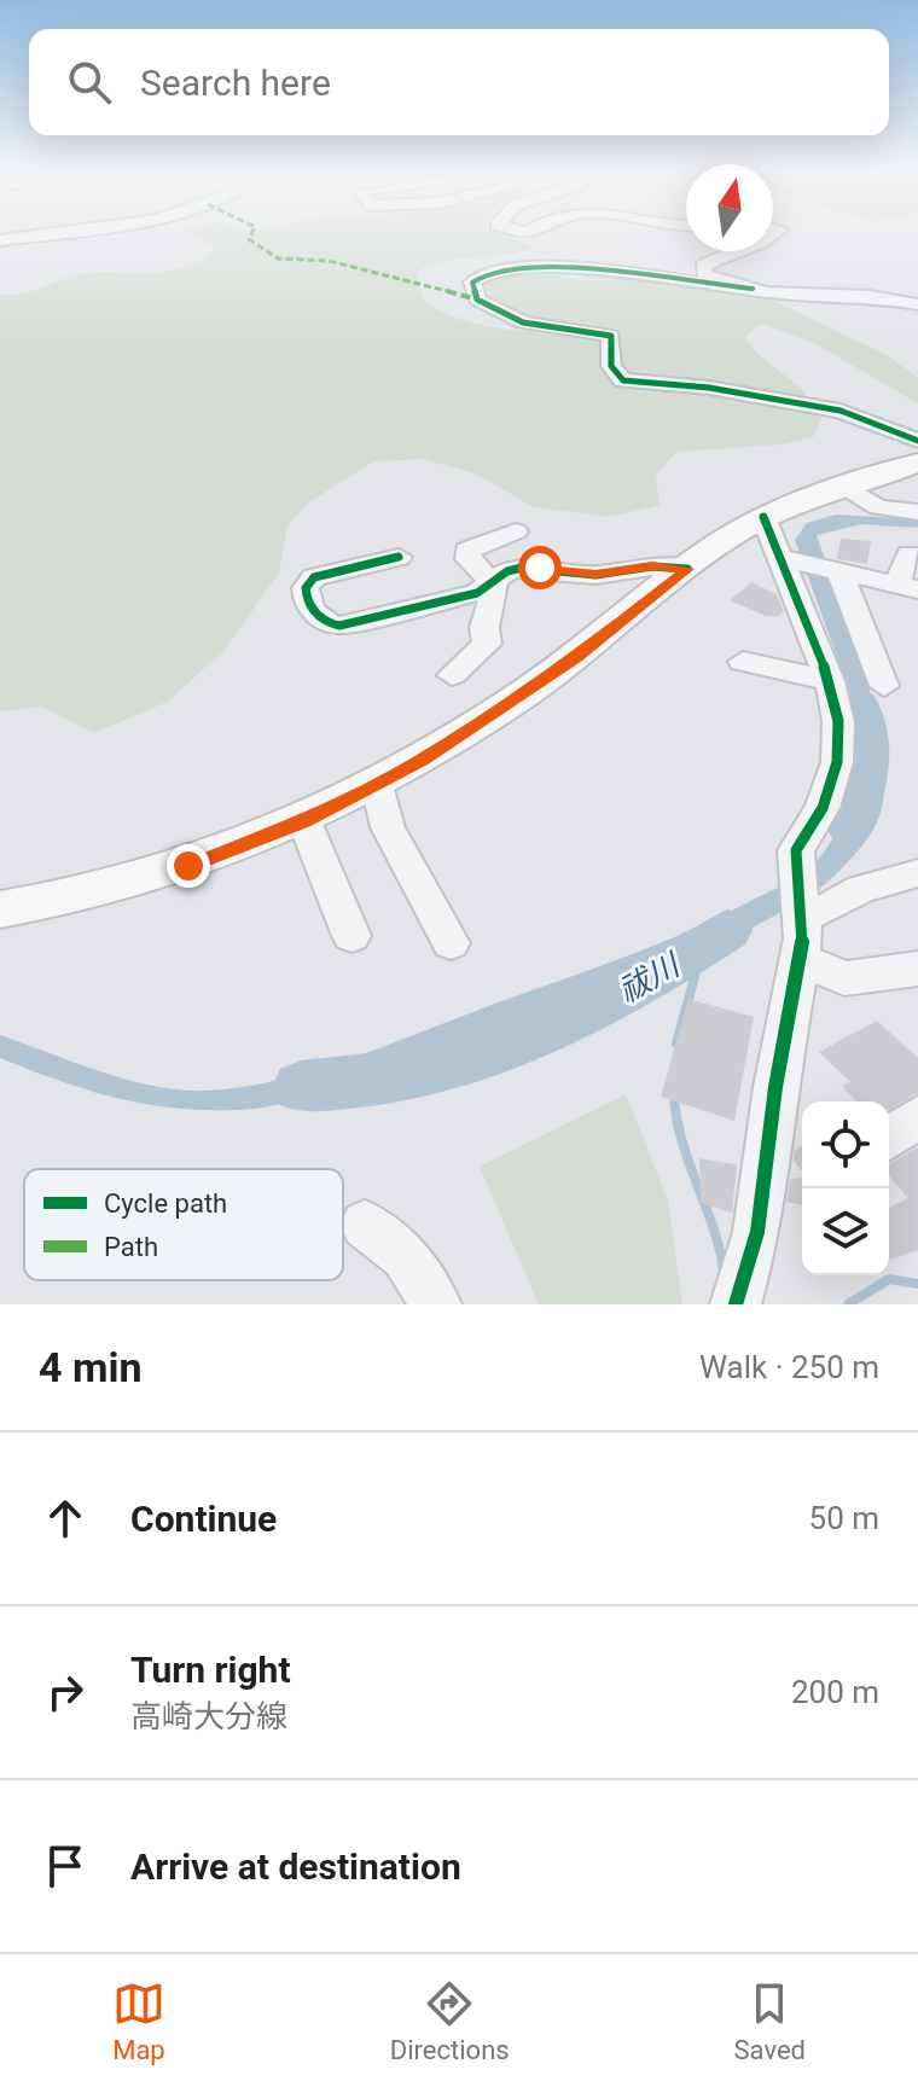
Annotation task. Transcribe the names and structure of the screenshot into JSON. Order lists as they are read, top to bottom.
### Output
{
  "water": ["祓川"],
  "legend": ["Cycle path", "Path"],
  "north": "top",
  "page": {
    "search": "Search here",
    "heading": ["4 min", "Walk · 250 m"],
    "list": [
      ["Continue", "50 m"],
      ["Turn right", "高崎大分線", "200 m"],
      "Arrive at destination"
    ],
    "nav": ["Map", "Directions", "Saved"]
  }
}
